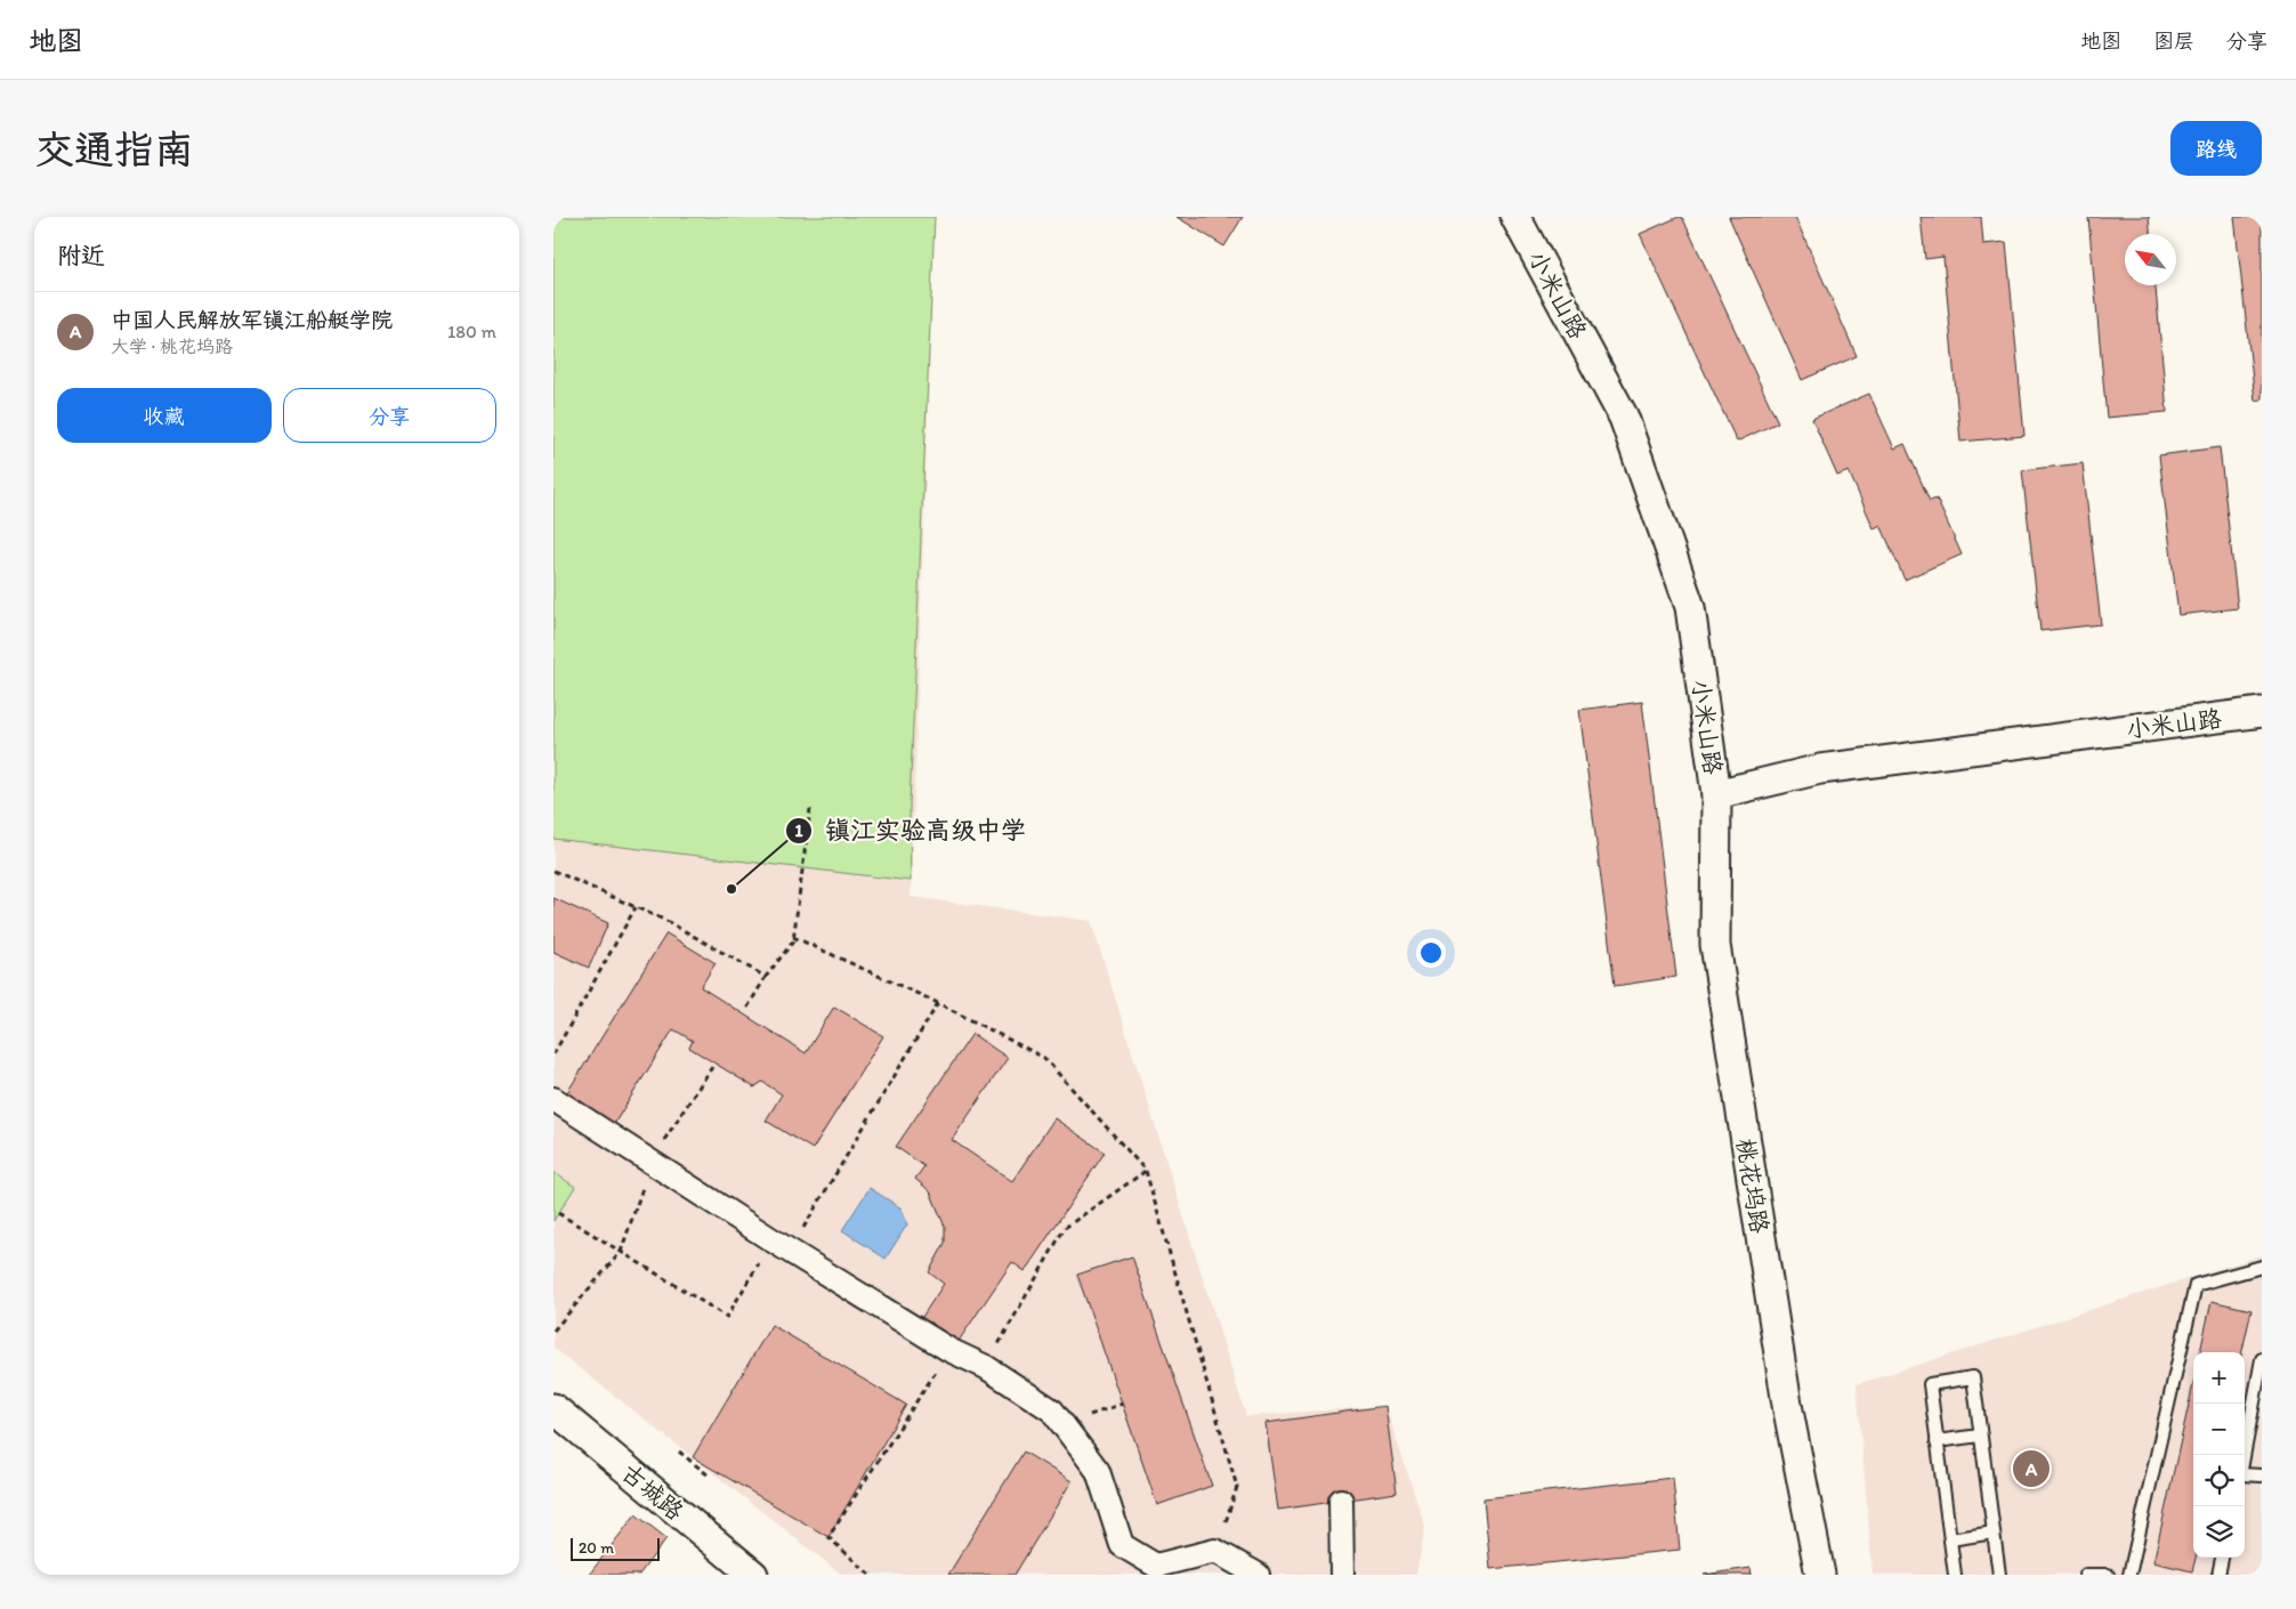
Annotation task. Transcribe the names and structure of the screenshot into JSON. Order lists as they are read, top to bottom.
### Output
{
  "streets": {
    "street": ["小米山路", "桃花坞路", "古城路"]
  },
  "crossings": [
    ["小米山路", "桃花坞路"]
  ],
  "places": ["镇江实验高级中学"],
  "scale_bar": "20 m",
  "north": "top left",
  "page": {
    "header": "地图",
    "nav": ["地图", "图层", "分享"],
    "buttons": [
      "路线",
      ["收藏", "分享"]
    ],
    "title": "交通指南",
    "heading": "附近",
    "list": [
      {
        "mark": "A",
        "name": "中国人民解放军镇江船艇学院",
        "note": "大学 · 桃花坞路",
        "value": "180 m"
      }
    ],
    "map_buttons": ["+", "−"],
    "pins": "A",
    "scale": "20 m"
  }
}
